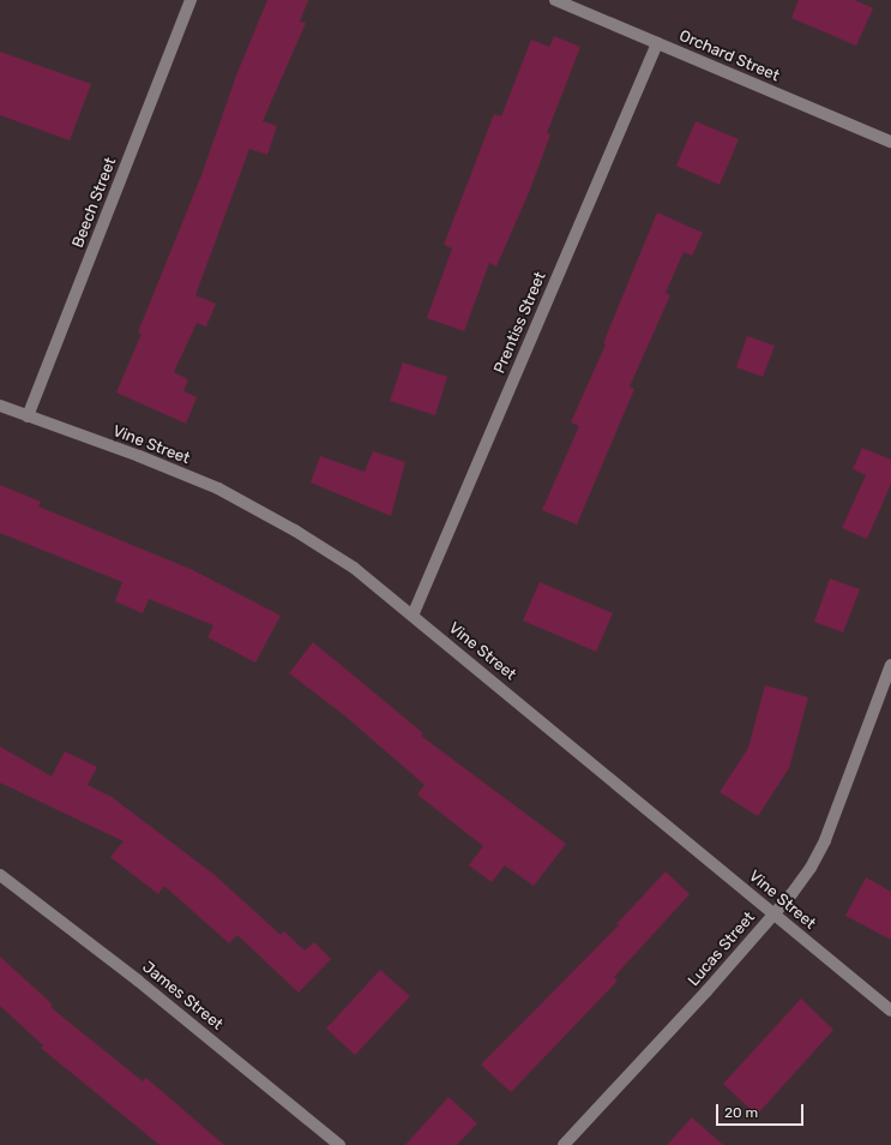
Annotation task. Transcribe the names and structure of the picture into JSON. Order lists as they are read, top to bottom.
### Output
{
  "streets": {
    "street": [
      "Orchard Street",
      "Beech Street",
      "Prentiss Street",
      "Vine Street",
      "Lucas Street",
      "James Street"
    ]
  },
  "crossings": [
    ["Orchard Street", "Prentiss Street"],
    ["Beech Street", "Vine Street"],
    ["Prentiss Street", "Vine Street"],
    ["Vine Street", "Lucas Street"]
  ],
  "scale_bar": "20 m"
}
